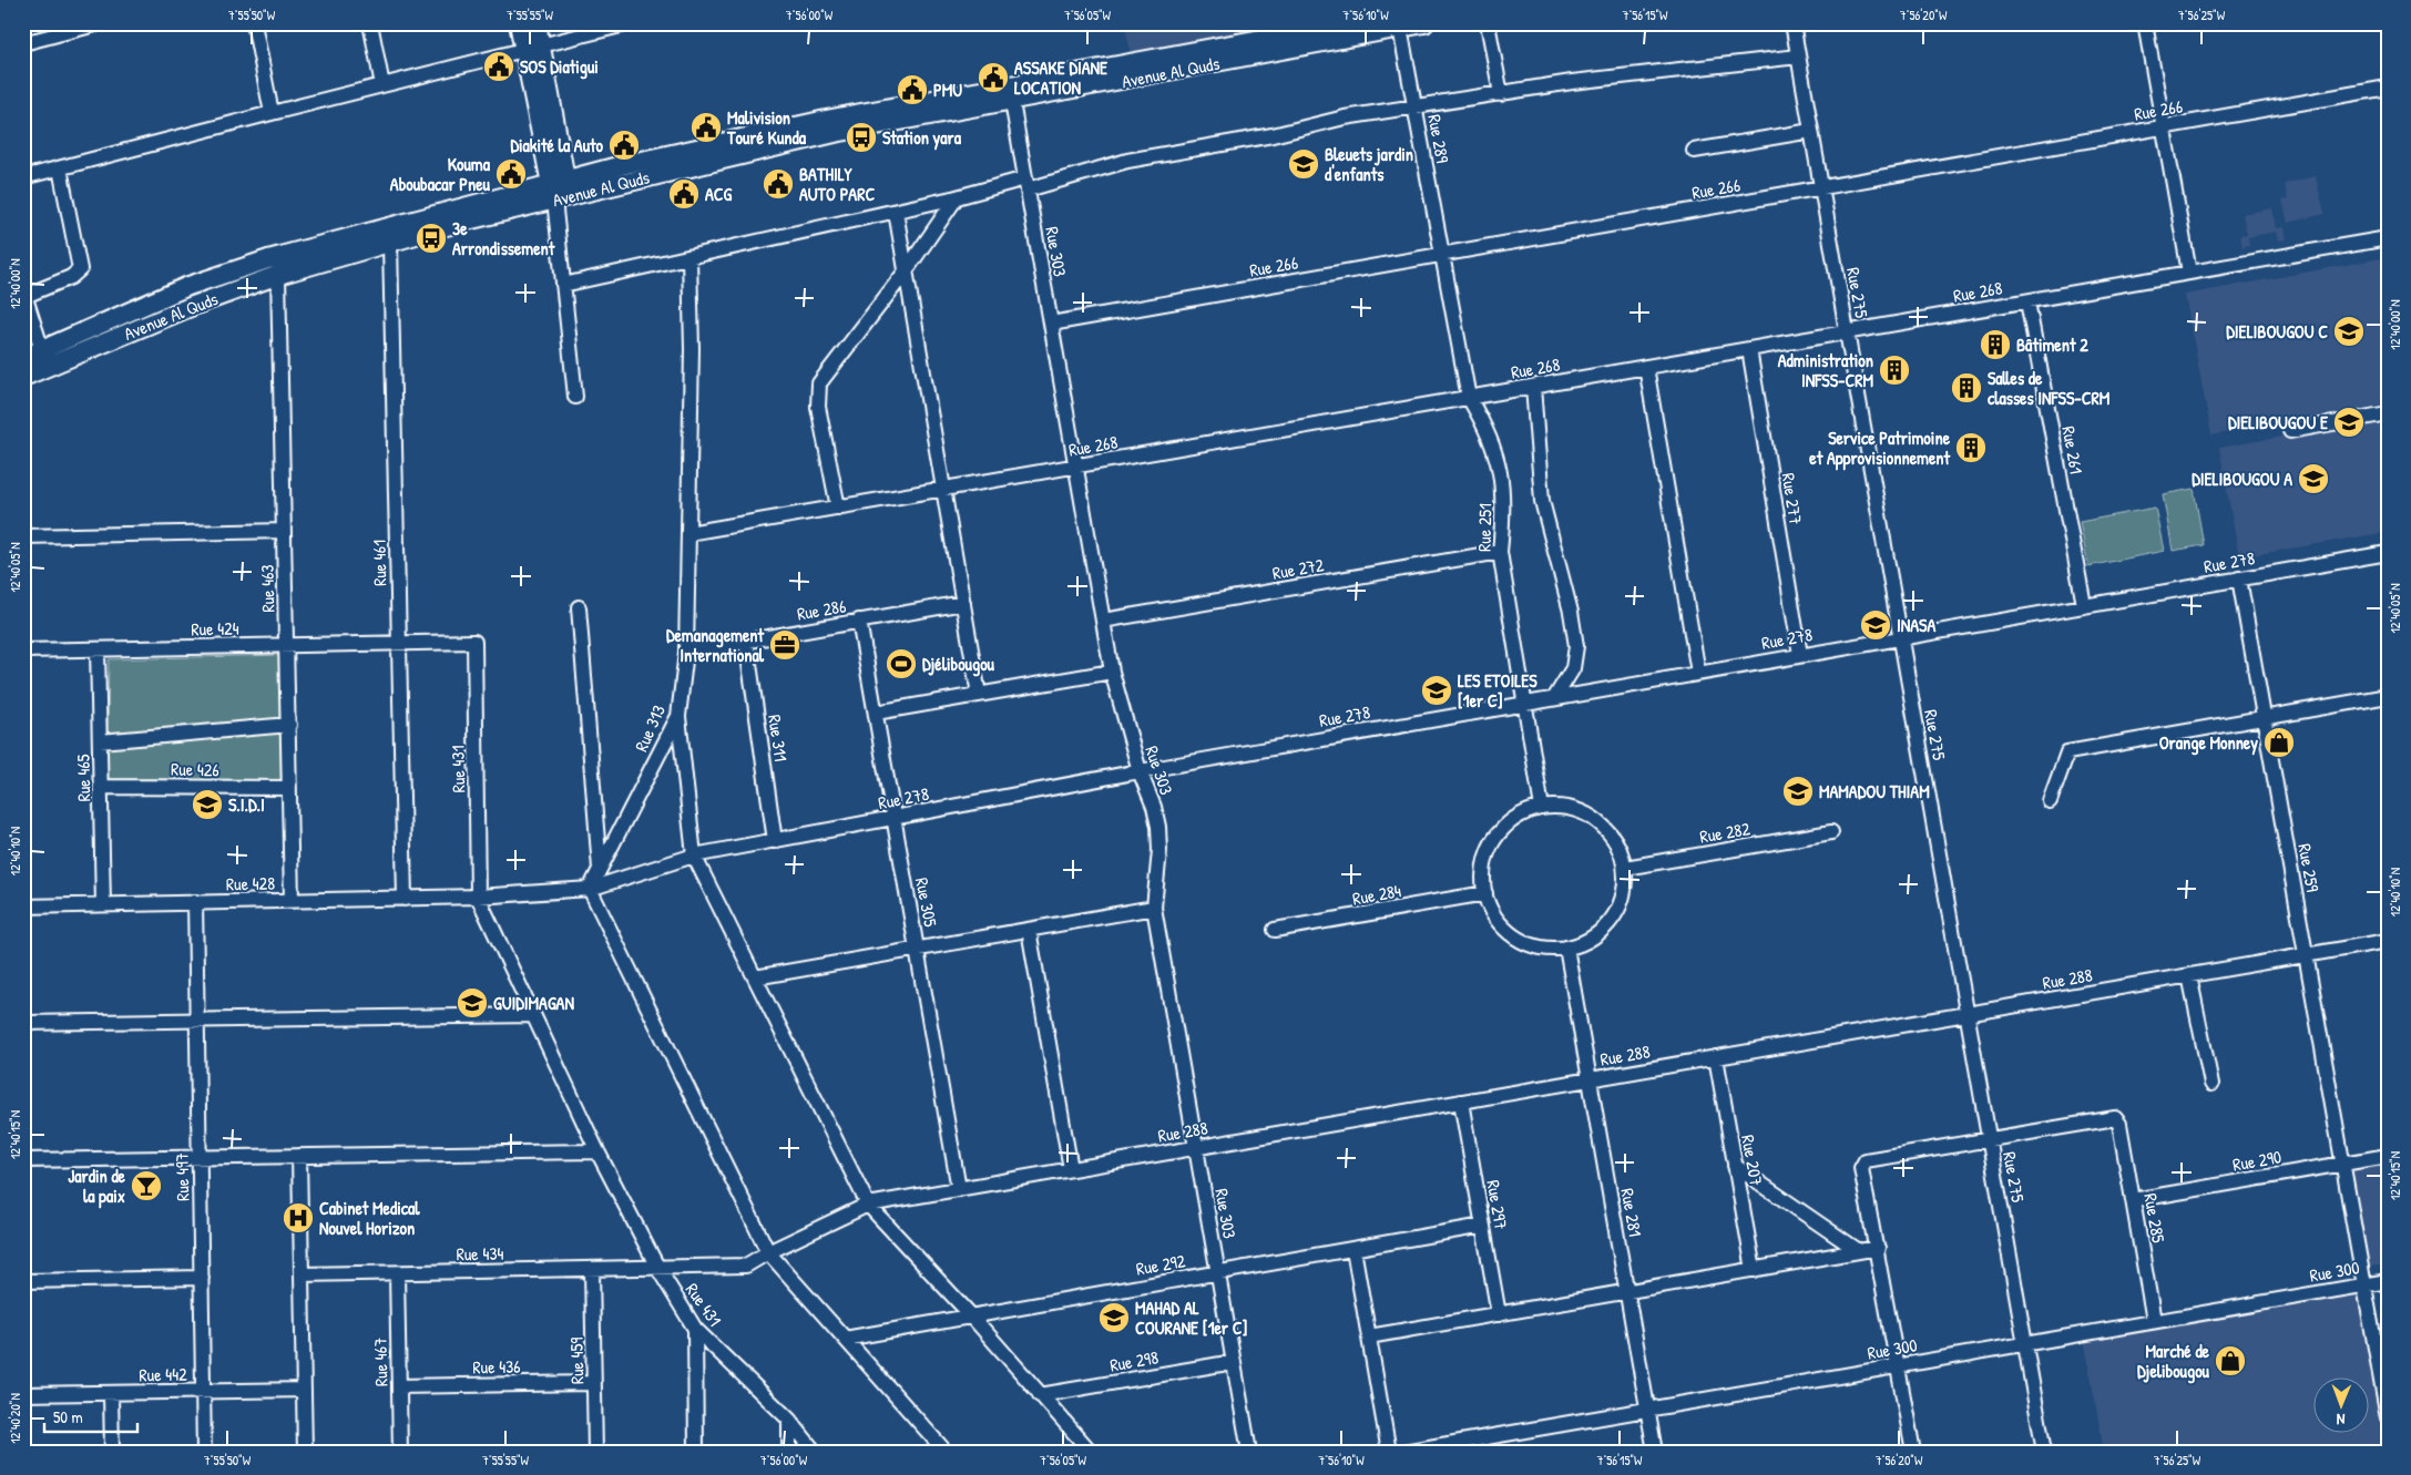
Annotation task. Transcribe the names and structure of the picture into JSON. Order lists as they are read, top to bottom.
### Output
{
  "streets": {
    "main road": ["Avenue Al Quds"],
    "street": [
      "Rue 266",
      "Rue 289",
      "Rue 303",
      "Rue 268",
      "Rue 275",
      "Rue 261",
      "Rue 277",
      "Rue 251",
      "Rue 278",
      "Rue 461",
      "Rue 272",
      "Rue 463",
      "Rue 286",
      "Rue 424",
      "Rue 313",
      "Rue 311",
      "Rue 426",
      "Rue 431",
      "Rue 465",
      "Rue 282",
      "Rue 259",
      "Rue 428",
      "Rue 284",
      "Rue 305",
      "Rue 288",
      "Rue 207",
      "Rue 290",
      "Rue 497",
      "Rue 297",
      "Rue 281",
      "Rue 285",
      "Rue 434",
      "Rue 292",
      "Rue 300",
      "Rue 459",
      "Rue 298",
      "Rue 467",
      "Rue 436",
      "Rue 442"
    ]
  },
  "crossings": [
    ["Avenue Al Quds", "Rue 289"],
    ["Avenue Al Quds", "Rue 303"],
    ["Avenue Al Quds", "Rue 461"],
    ["Avenue Al Quds", "Rue 463"],
    ["Rue 266", "Rue 289"],
    ["Rue 266", "Rue 303"],
    ["Rue 266", "Rue 275"],
    ["Rue 266", "Rue 251"],
    ["Rue 289", "Rue 251"],
    ["Rue 303", "Rue 268"],
    ["Rue 303", "Rue 278"],
    ["Rue 303", "Rue 272"],
    ["Rue 303", "Rue 288"],
    ["Rue 303", "Rue 292"],
    ["Rue 303", "Rue 298"],
    ["Rue 268", "Rue 275"],
    ["Rue 268", "Rue 261"],
    ["Rue 268", "Rue 277"],
    ["Rue 268", "Rue 251"],
    ["Rue 268", "Rue 313"],
    ["Rue 275", "Rue 278"],
    ["Rue 275", "Rue 288"],
    ["Rue 275", "Rue 285"],
    ["Rue 275", "Rue 300"],
    ["Rue 261", "Rue 278"],
    ["Rue 277", "Rue 278"],
    ["Rue 251", "Rue 278"],
    ["Rue 251", "Rue 272"],
    ["Rue 251", "Rue 282"],
    ["Rue 251", "Rue 284"],
    ["Rue 251", "Rue 281"],
    ["Rue 278", "Rue 313"],
    ["Rue 278", "Rue 311"],
    ["Rue 278", "Rue 259"],
    ["Rue 278", "Rue 428"],
    ["Rue 278", "Rue 305"],
    ["Rue 461", "Rue 424"],
    ["Rue 461", "Rue 428"],
    ["Rue 463", "Rue 424"],
    ["Rue 463", "Rue 426"],
    ["Rue 463", "Rue 428"],
    ["Rue 286", "Rue 313"],
    ["Rue 286", "Rue 311"],
    ["Rue 286", "Rue 305"],
    ["Rue 424", "Rue 431"],
    ["Rue 424", "Rue 465"],
    ["Rue 313", "Rue 428"],
    ["Rue 426", "Rue 465"],
    ["Rue 431", "Rue 428"],
    ["Rue 431", "Rue 434"],
    ["Rue 465", "Rue 428"],
    ["Rue 282", "Rue 284"],
    ["Rue 282", "Rue 281"],
    ["Rue 259", "Rue 288"],
    ["Rue 259", "Rue 290"],
    ["Rue 259", "Rue 300"],
    ["Rue 428", "Rue 497"],
    ["Rue 284", "Rue 281"],
    ["Rue 305", "Rue 288"],
    ["Rue 288", "Rue 207"],
    ["Rue 288", "Rue 297"],
    ["Rue 288", "Rue 281"],
    ["Rue 288", "Rue 434"],
    ["Rue 290", "Rue 285"],
    ["Rue 497", "Rue 442"],
    ["Rue 297", "Rue 292"],
    ["Rue 281", "Rue 300"],
    ["Rue 285", "Rue 300"],
    ["Rue 434", "Rue 459"],
    ["Rue 434", "Rue 467"],
    ["Rue 459", "Rue 436"],
    ["Rue 467", "Rue 436"]
  ],
  "places": {
    "public building": [
      "SOS Diatigui",
      "ASSAKE DIANE LOCATION",
      "PMU",
      "Malivision Touré Kunda",
      "Diakité la Auto",
      "Kouma Aboubacar Pneu",
      "BATHILY AUTO PARC",
      "ACG"
    ],
    "bus stop": ["Station yara", "3e Arrondissement"],
    "school or university": [
      "Bleuets jardin d'enfants",
      "DIELIBOUGOU C",
      "DIELIBOUGOU E",
      "DIELIBOUGOU A",
      "INASA",
      "LES ETOILES [1er C]",
      "MAMADOU THIAM",
      "S.I.D.I",
      "GUIDIMAGAN",
      "MAHAD AL COURANE [1er C]"
    ],
    "building": [
      "Bâtiment 2",
      "Administration INFSS-CRM",
      "Salles de classes INFSS-CRM",
      "Service Patrimoine et Approvisionnement"
    ],
    "office": ["Demanagement International"],
    "sports": ["Djélibougou"],
    "shop": ["Orange Monney", "Marché de Djelibougou"],
    "bar": ["Jardin de la paix"],
    "hospital": ["Cabinet Medical Nouvel Horizon"]
  },
  "scale_bar": "50 m",
  "north": "bottom",
  "coordinates": [
    "7°55'50\"W",
    "7°55'55\"W",
    "7°56'00\"W",
    "7°56'05\"W",
    "7°56'10\"W",
    "7°56'15\"W",
    "7°56'20\"W",
    "7°56'25\"W",
    "12°40'00\"N",
    "12°40'05\"N",
    "12°40'10\"N",
    "12°40'15\"N",
    "12°40'20\"N"
  ]
}
